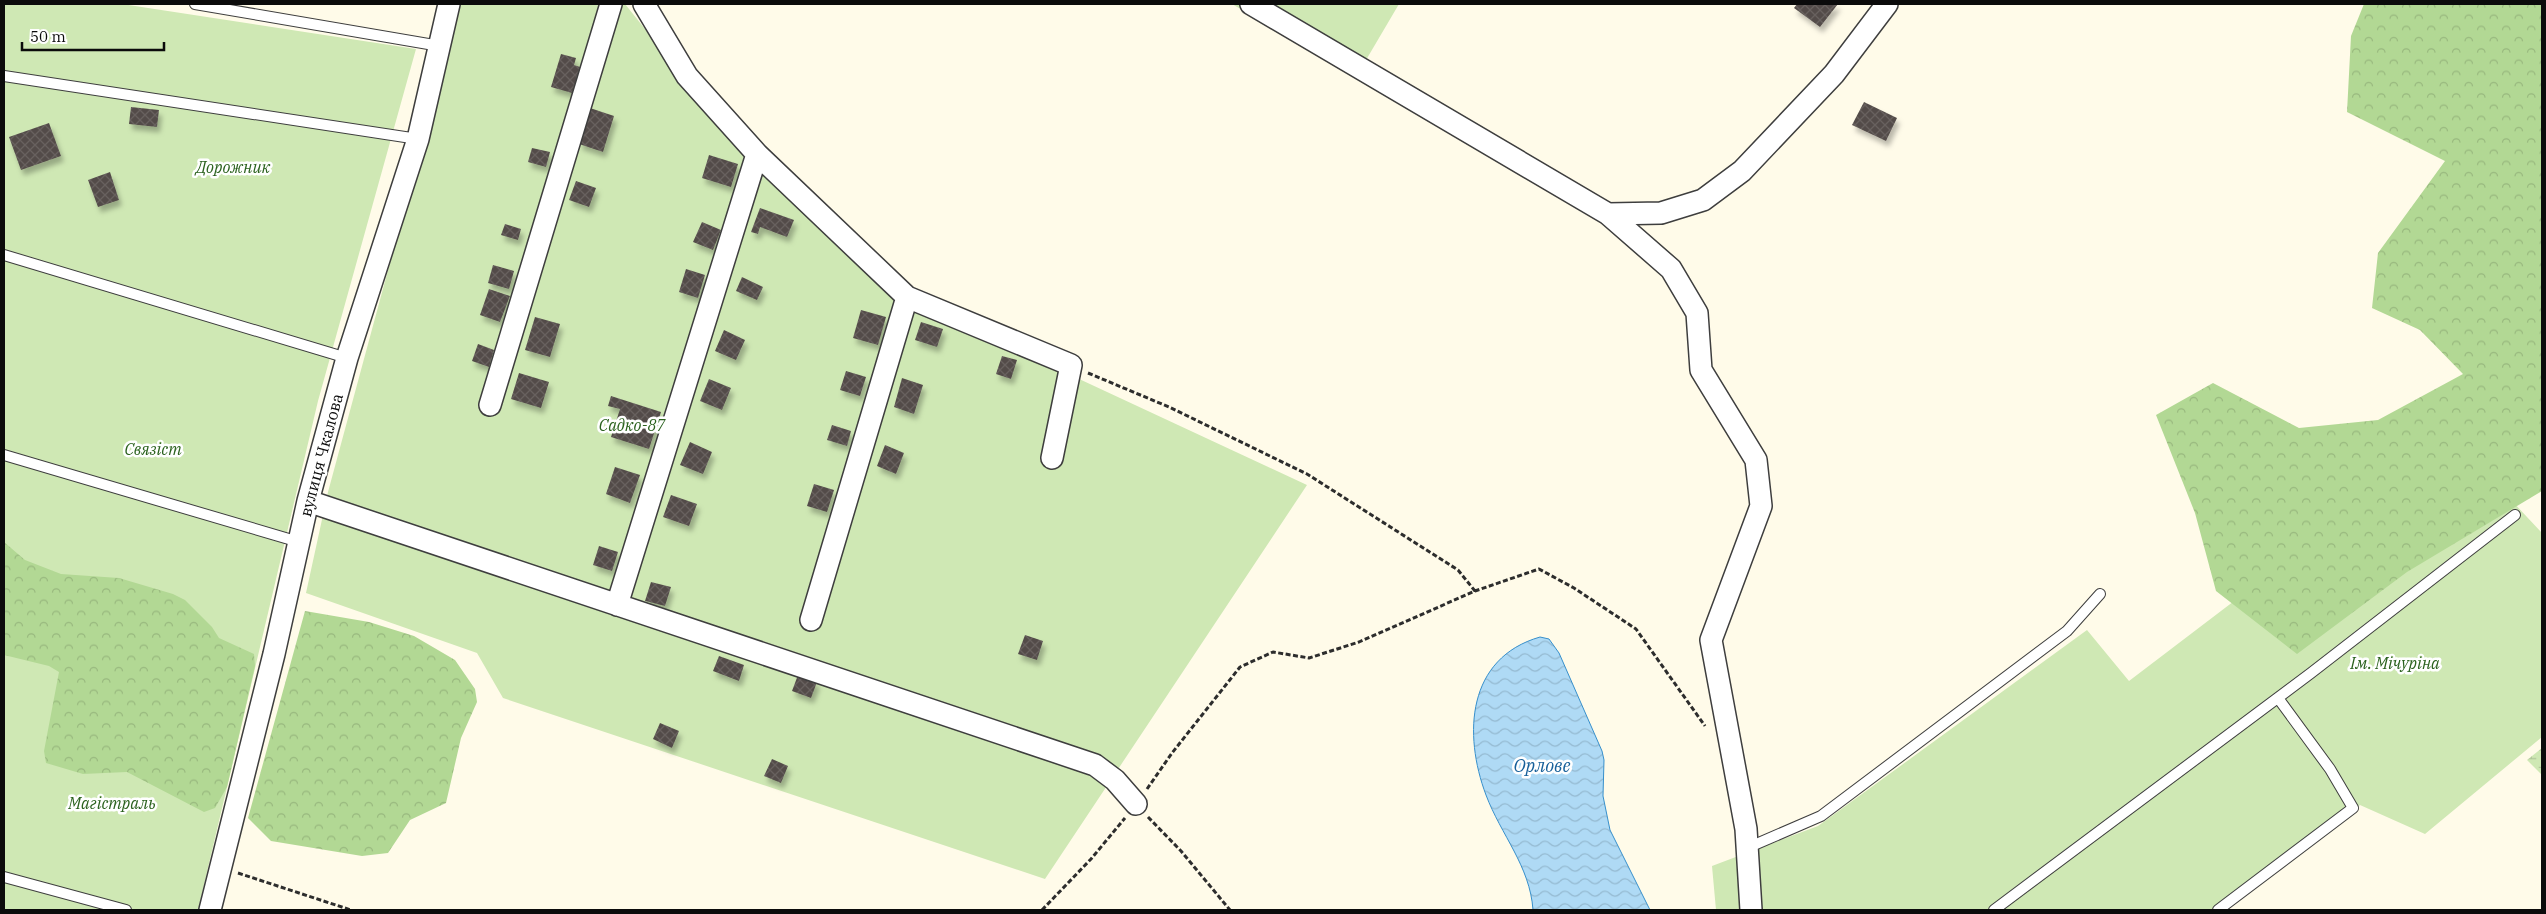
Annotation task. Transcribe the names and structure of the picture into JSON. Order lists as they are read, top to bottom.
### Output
{
  "streets": {
    "street": ["вулиця Чкалова"]
  },
  "water": ["Орлове"],
  "parks": [
    "Дорожник",
    "Садко-87",
    "Связіст",
    "Ім. Мічуріна",
    "Магістраль"
  ],
  "scale_bar": "50 m"
}
